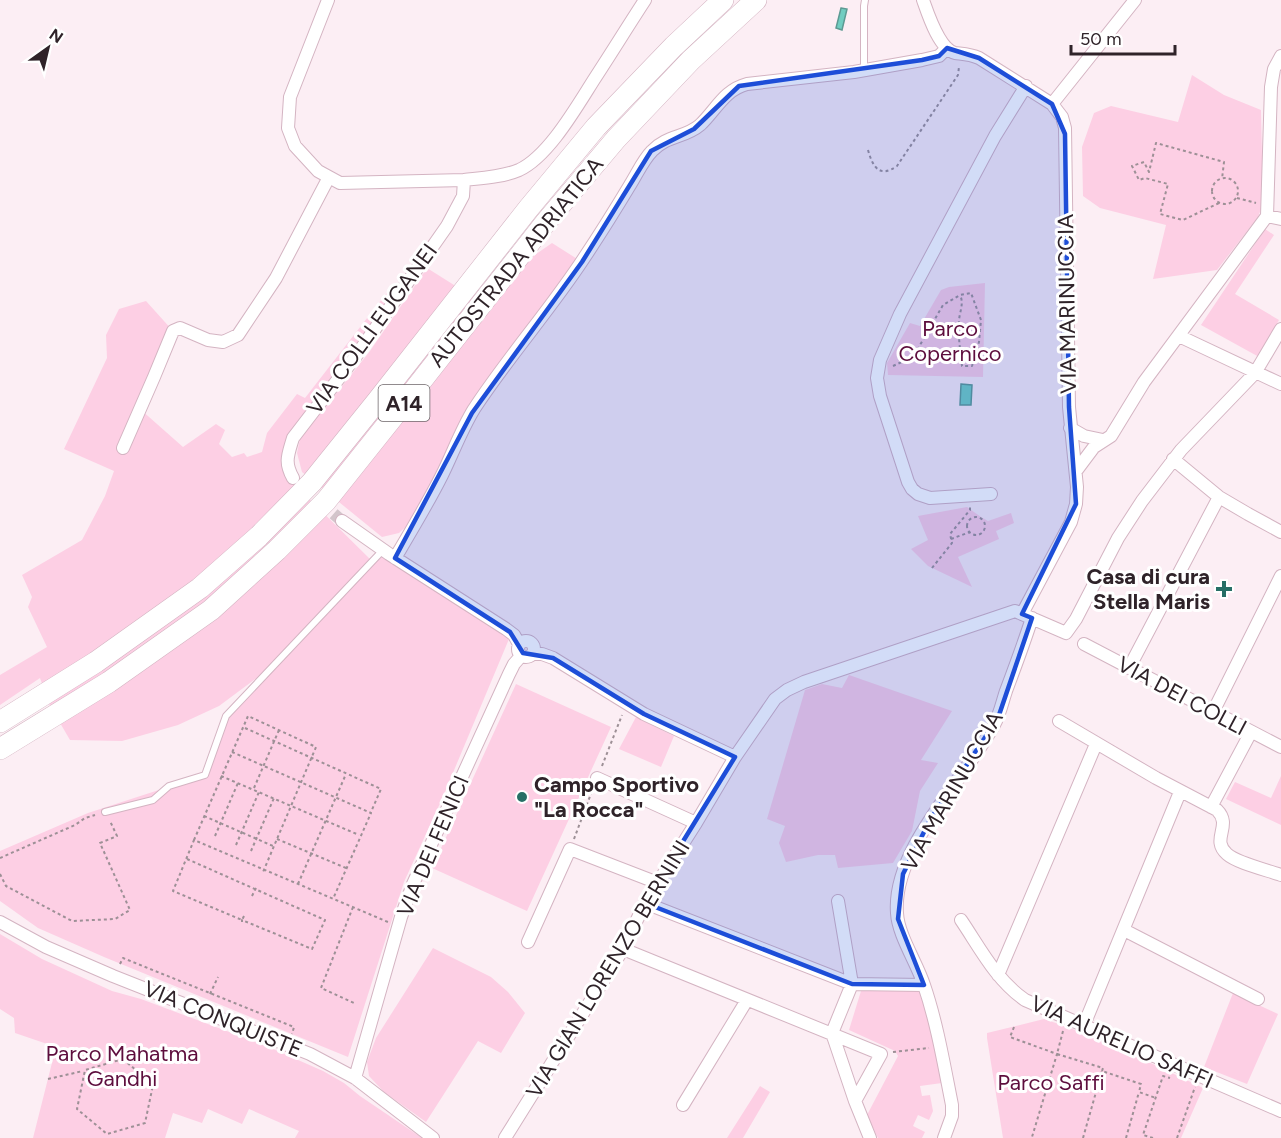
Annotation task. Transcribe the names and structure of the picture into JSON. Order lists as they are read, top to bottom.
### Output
{
  "streets": {
    "highway": ["AUTOSTRADA ADRIATICA", "A14"],
    "street": [
      "VIA MARINUCCIA",
      "VIA COLLI EUGANEI",
      "VIA DEI COLLI",
      "VIA DEI FENICI",
      "VIA GIAN LORENZO BERNINI",
      "VIA CONQUISTE",
      "VIA AURELIO SAFFI"
    ]
  },
  "crossings": [
    ["VIA MARINUCCIA", "VIA GIAN LORENZO BERNINI"],
    ["VIA DEI FENICI", "VIA CONQUISTE"]
  ],
  "parks": ["Parco Copernico", "Parco Mahatma Gandhi", "Parco Saffi"],
  "places": {
    "health": ["Casa di cura Stella Maris"],
    "other": ["Campo Sportivo \"La Rocca\""]
  },
  "scale_bar": "50 m",
  "north": "top right"
}
